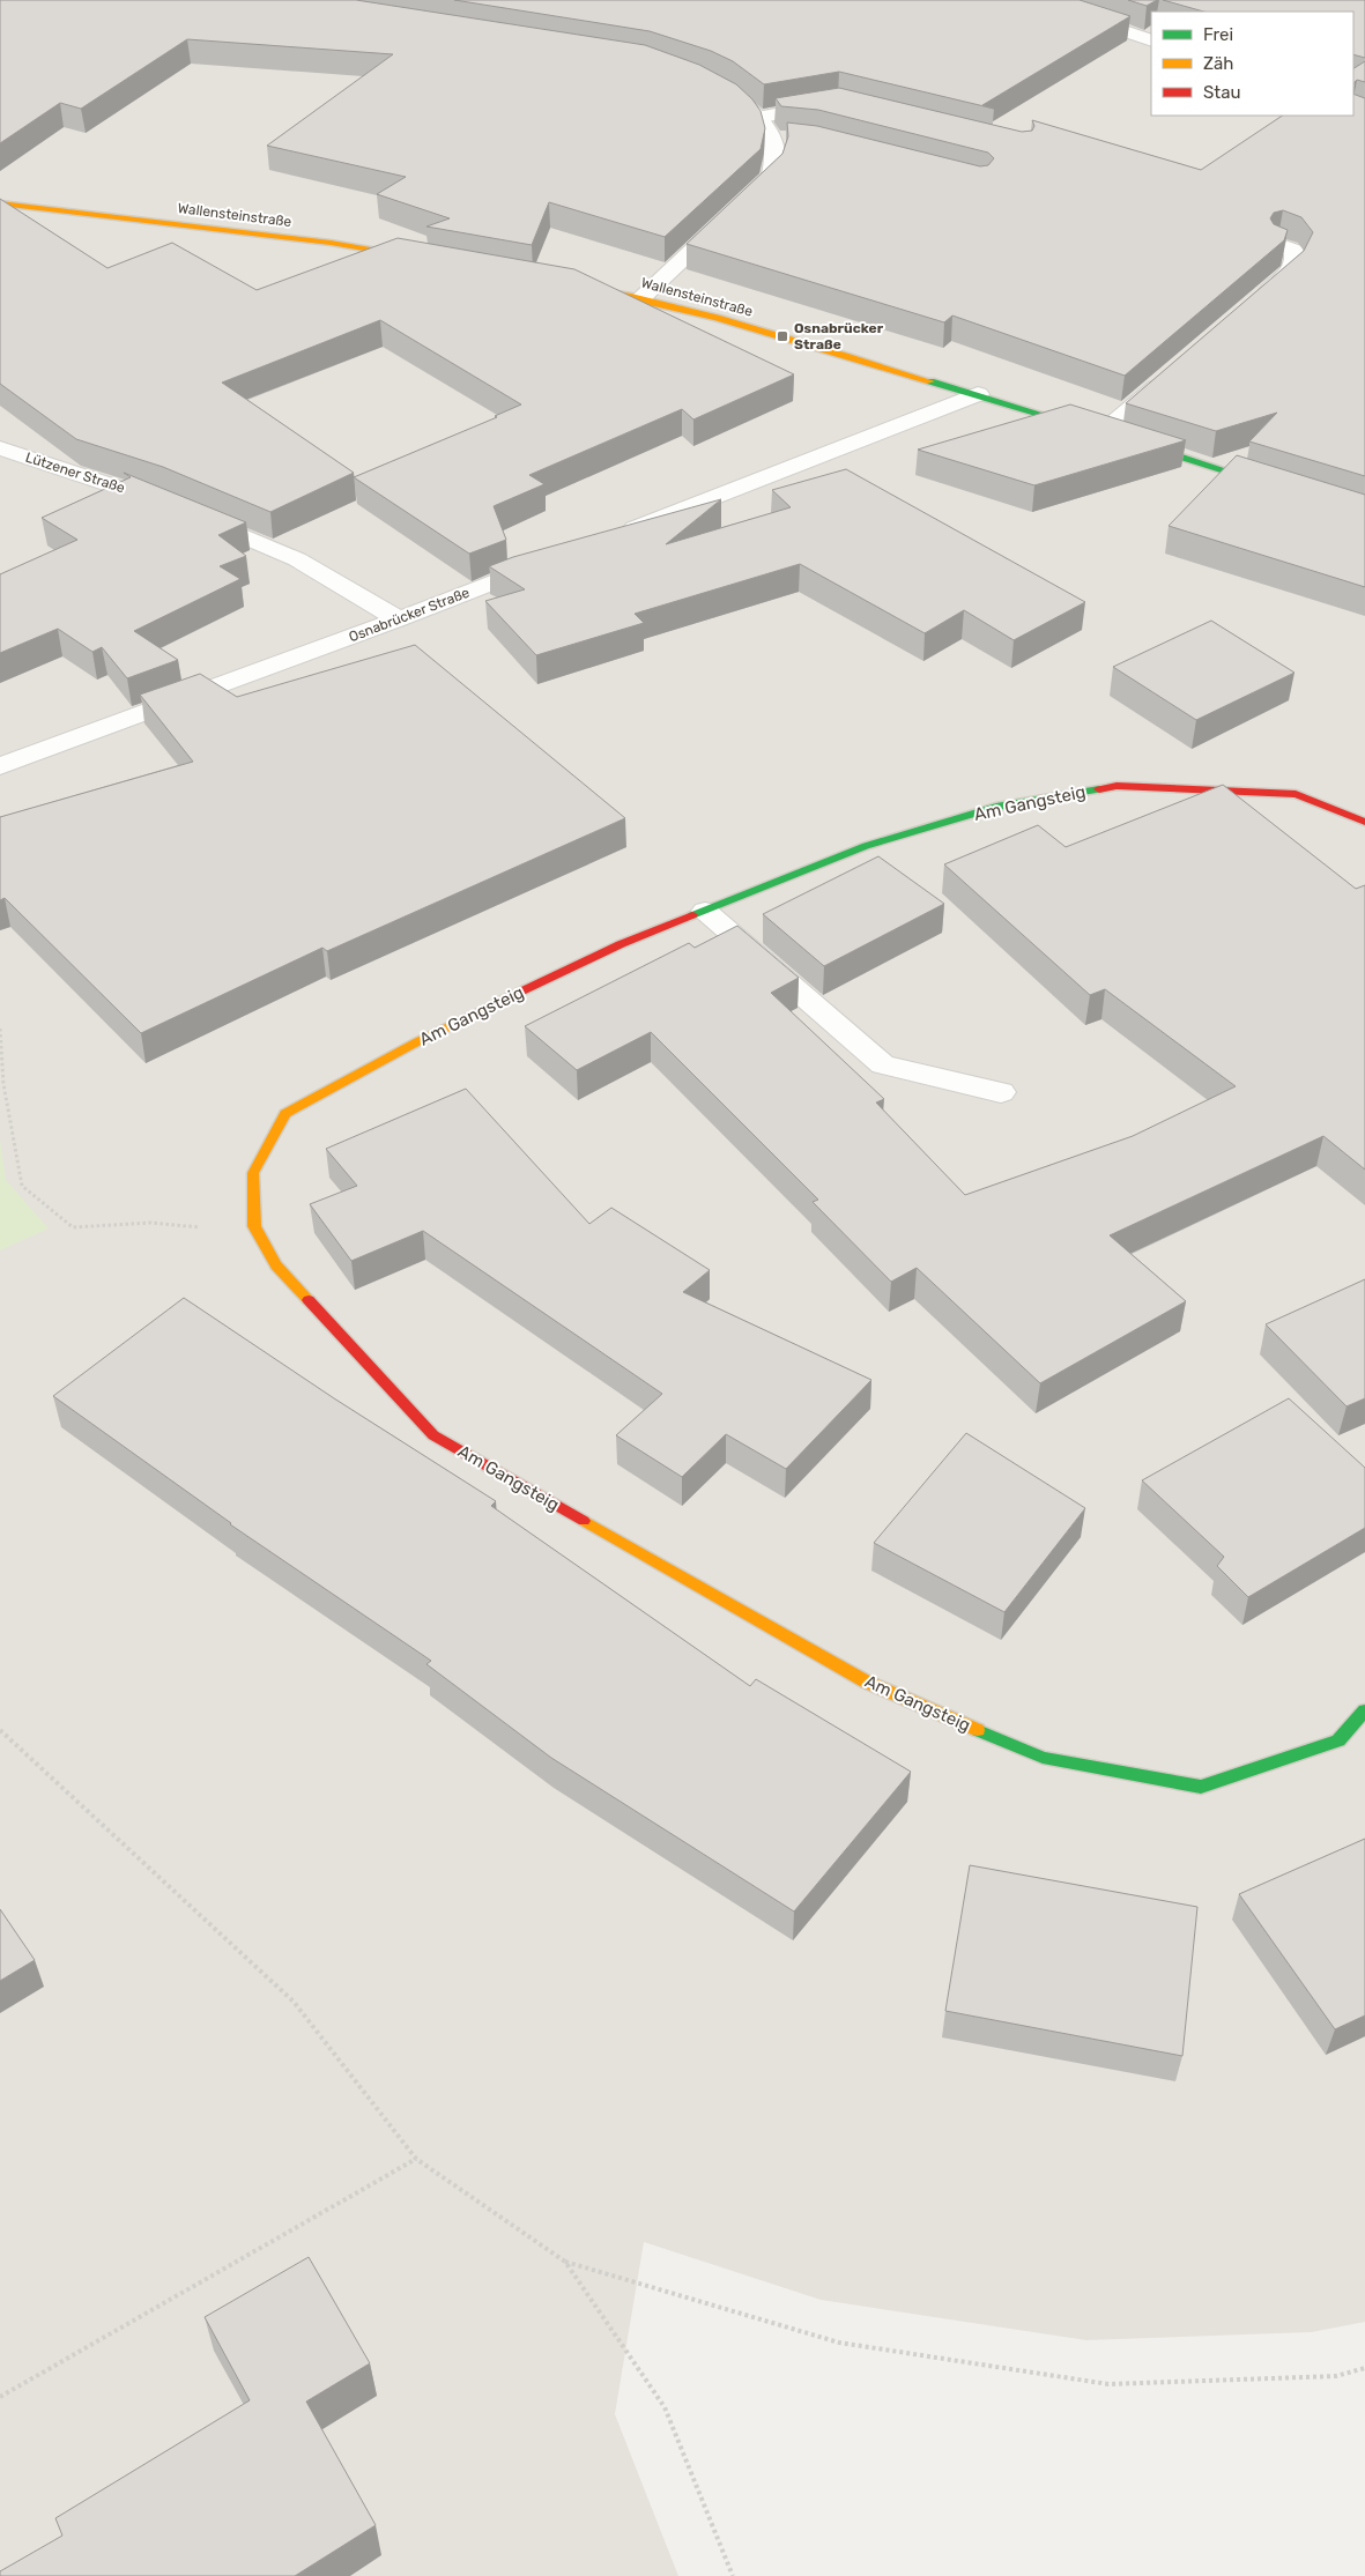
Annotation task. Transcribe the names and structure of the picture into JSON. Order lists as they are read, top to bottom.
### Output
{
  "streets": {
    "street": [
      "Wallensteinstraße",
      "Lützener Straße",
      "Osnabrücker Straße",
      "Am Gangsteig"
    ]
  },
  "crossings": [
    ["Lützener Straße", "Osnabrücker Straße"]
  ],
  "places": {
    "transit": ["Osnabrücker Straße"]
  },
  "legend": ["Frei", "Zäh", "Stau"]
}
